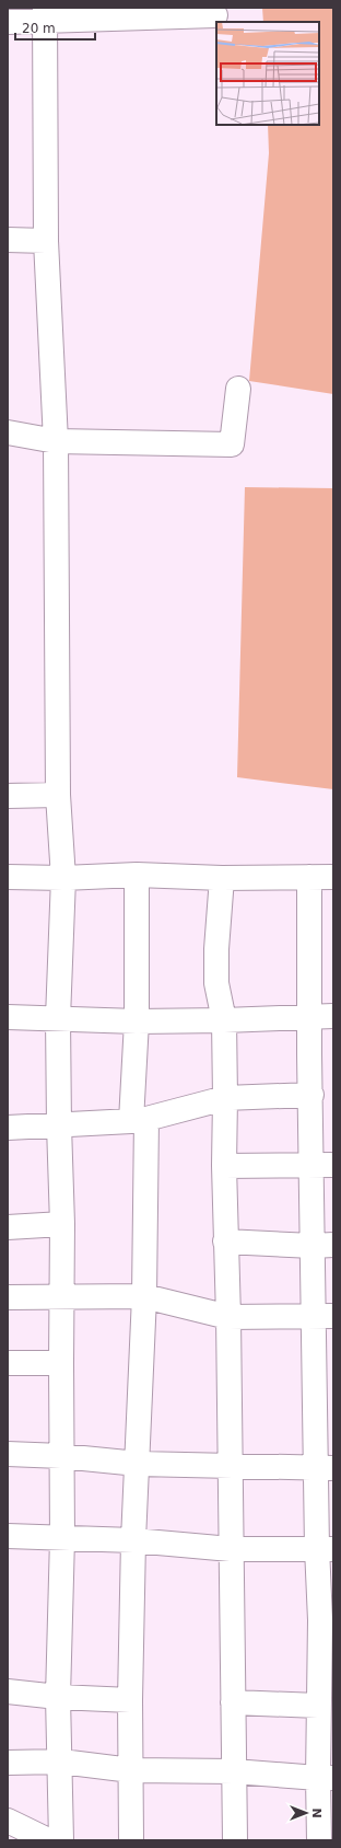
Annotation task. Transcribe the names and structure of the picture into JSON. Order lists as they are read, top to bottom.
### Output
{
  "scale_bar": "20 m",
  "north": "right"
}
